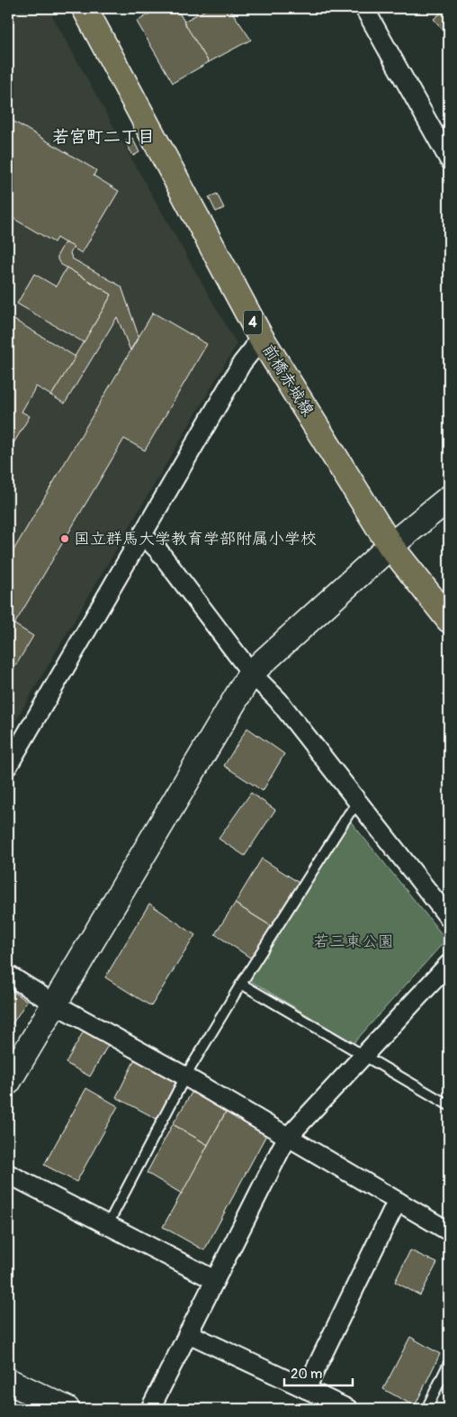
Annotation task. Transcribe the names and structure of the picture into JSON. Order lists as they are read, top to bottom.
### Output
{
  "streets": {
    "main road": ["4", "前橋赤城線"]
  },
  "districts": ["若宮町二丁目"],
  "parks": ["若三東公園"],
  "places": ["国立群馬大学教育学部附属小学校"],
  "scale_bar": "20 m"
}
